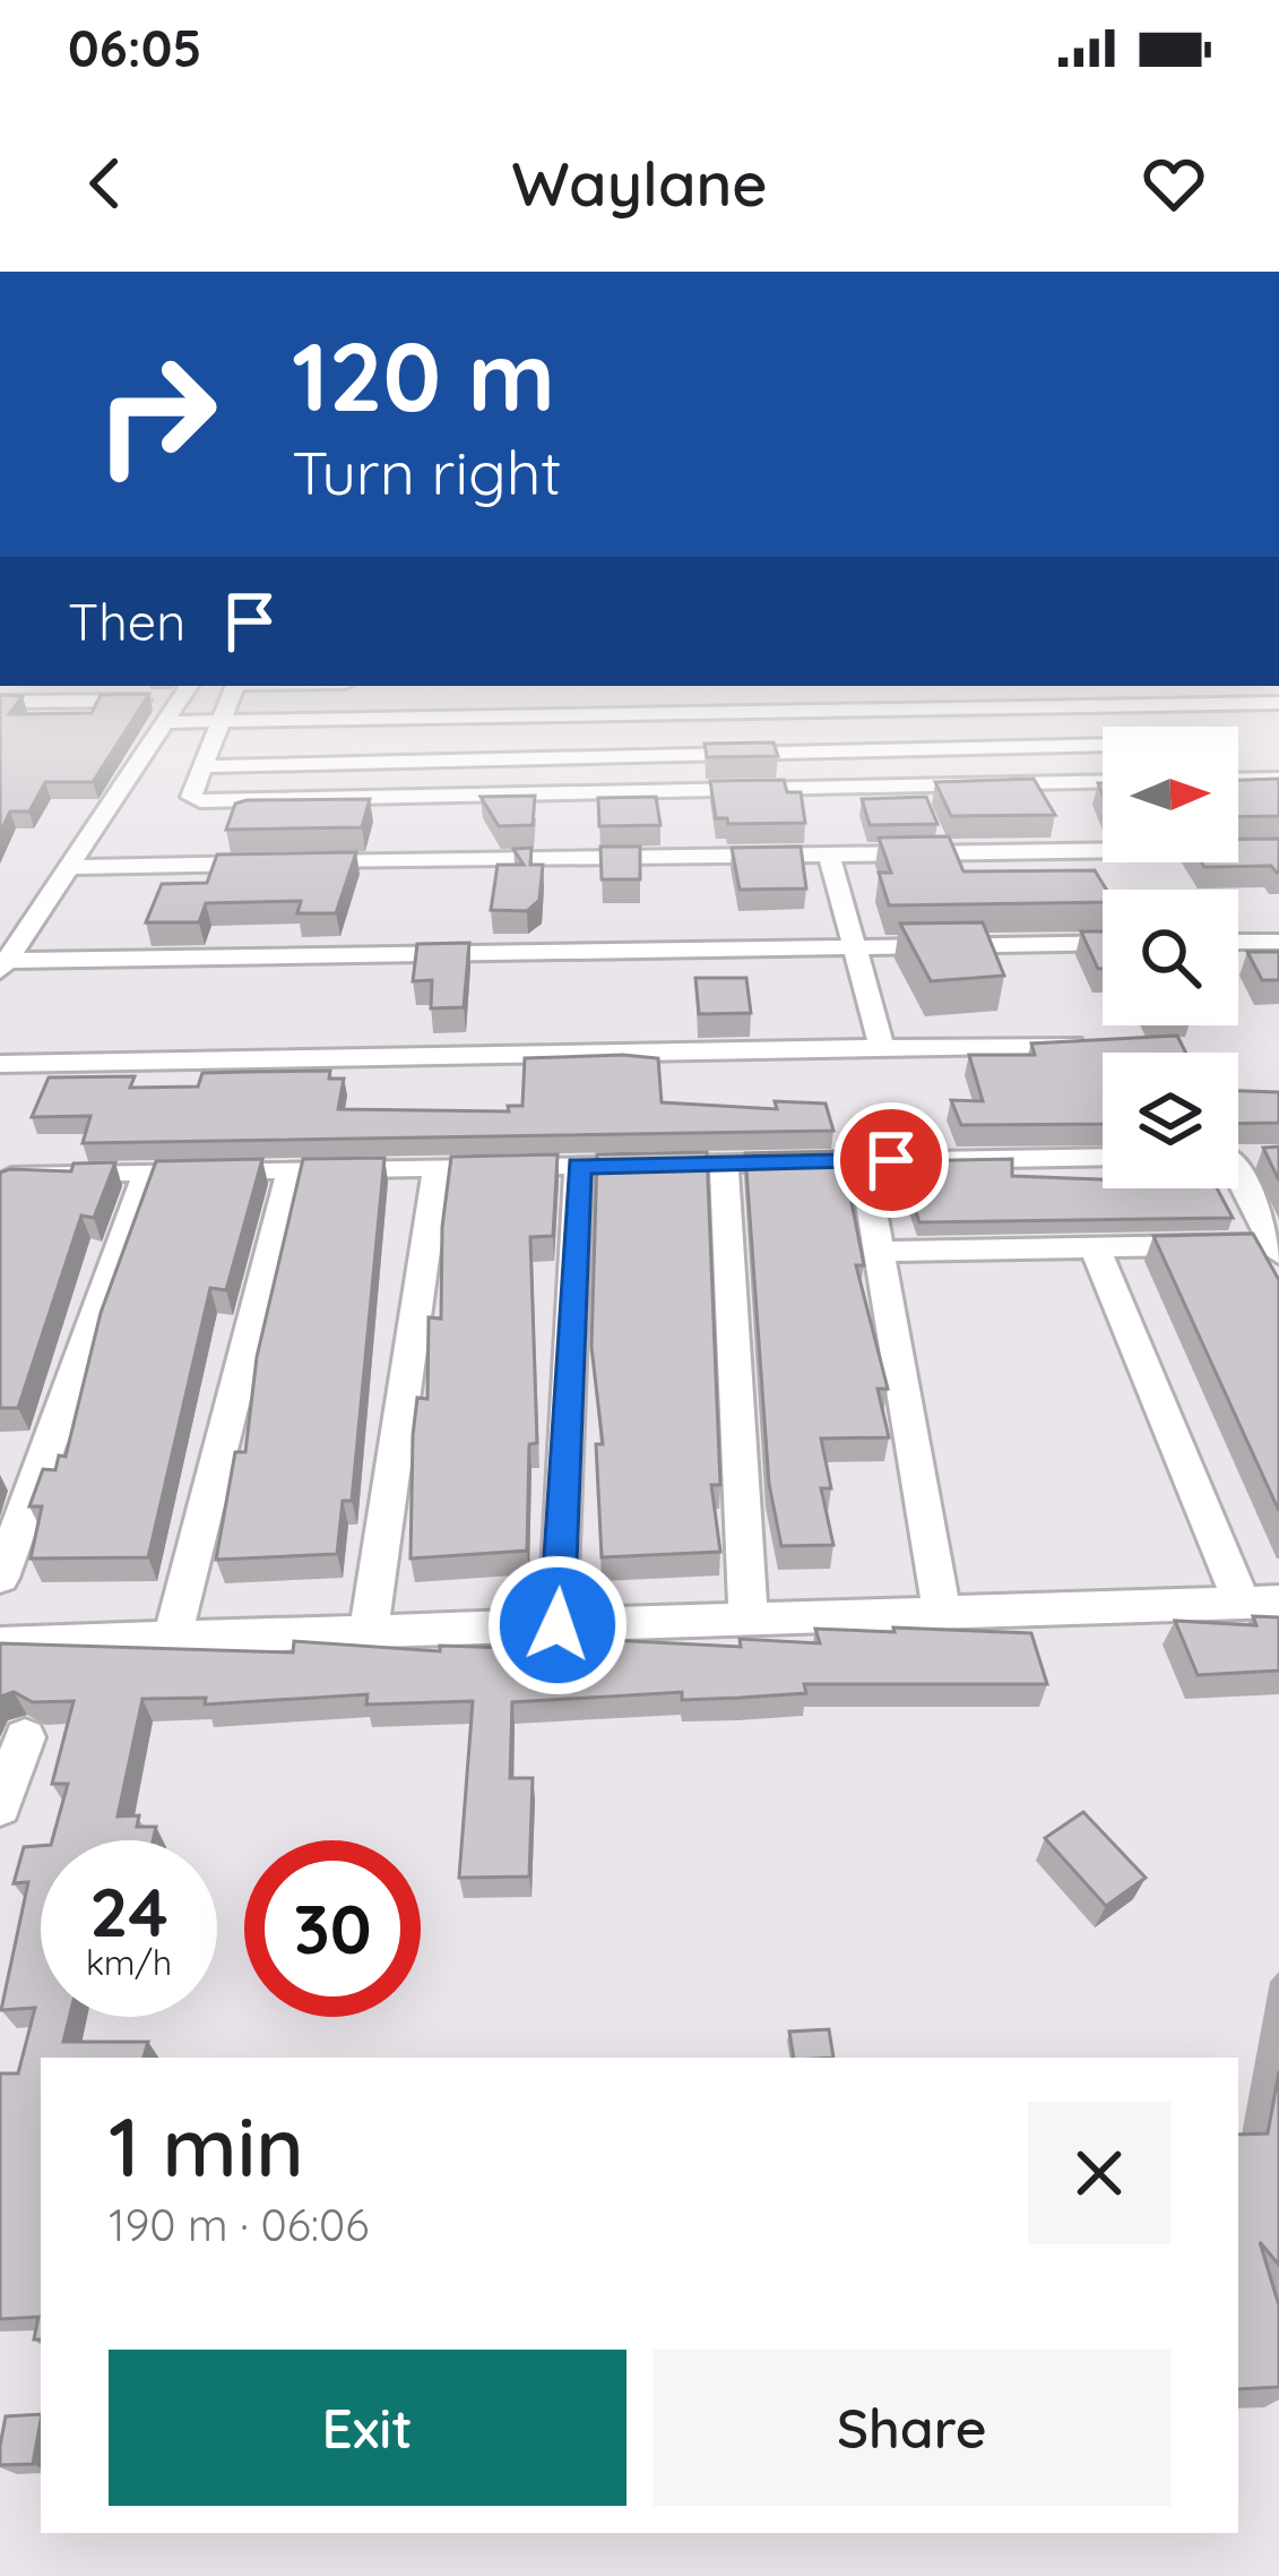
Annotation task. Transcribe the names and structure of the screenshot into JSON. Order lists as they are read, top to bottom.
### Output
{
  "north": "right",
  "page": {
    "status": "06:05",
    "header": "Waylane",
    "turn": ["120 m", "Turn right"],
    "then": "Then",
    "speed": "24 km/h",
    "limit": "30",
    "heading": ["1 min", "190 m · 06:06"],
    "buttons": ["Exit", "Share"]
  }
}
